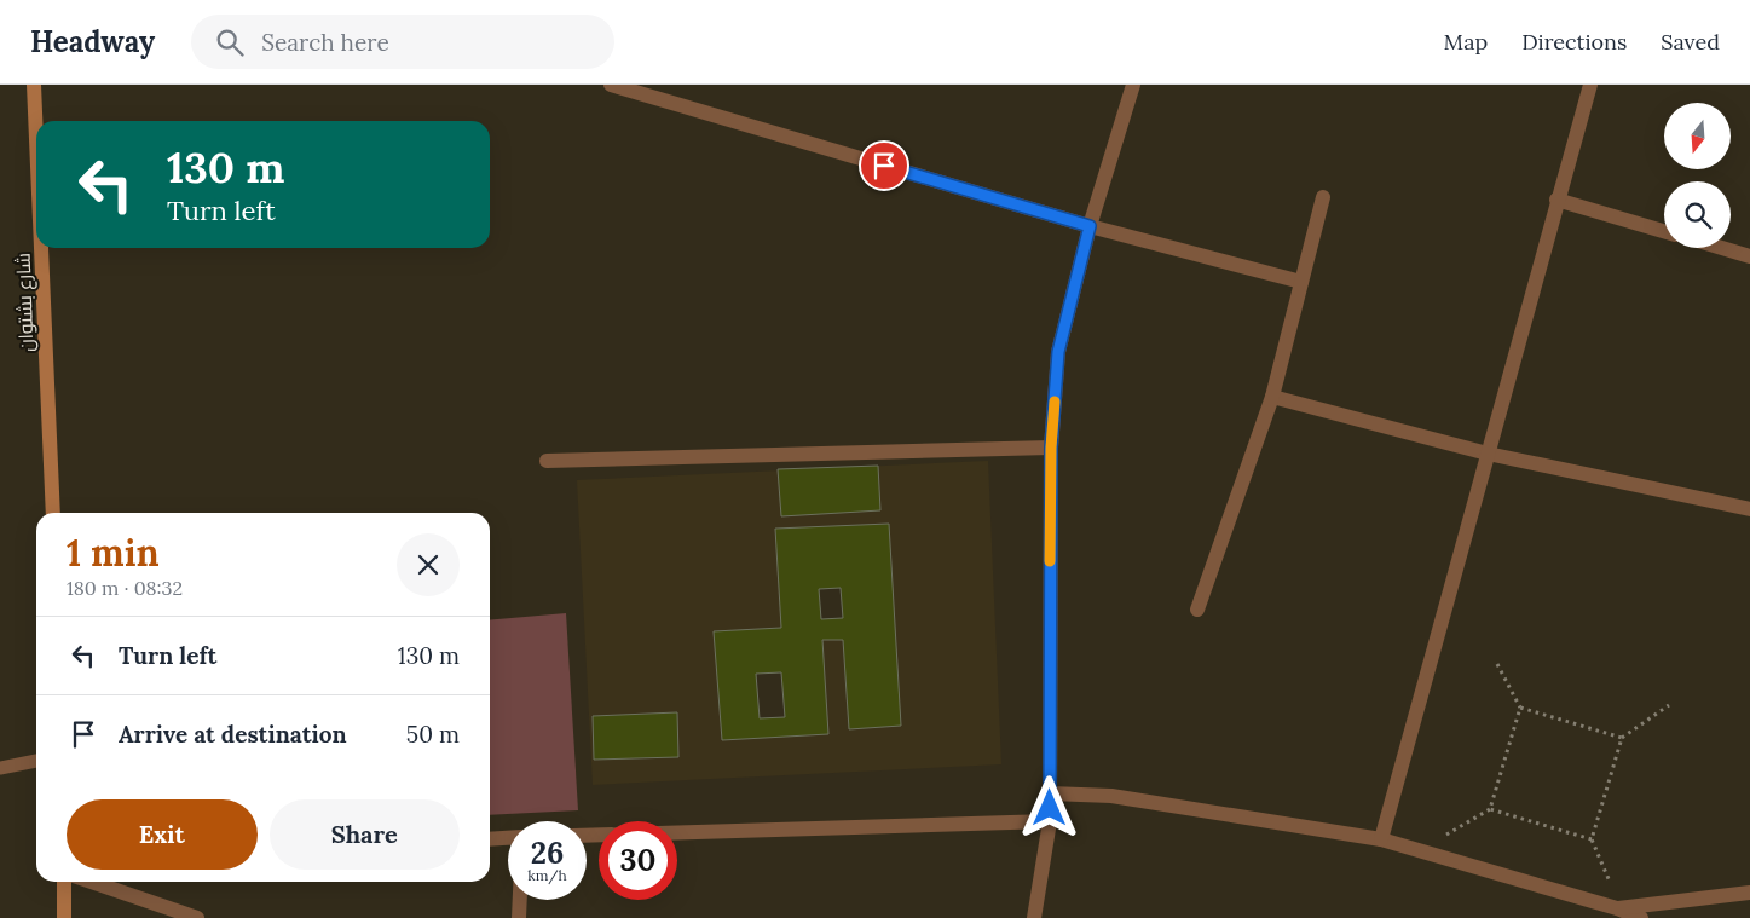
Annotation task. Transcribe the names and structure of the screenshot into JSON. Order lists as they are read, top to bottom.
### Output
{
  "streets": {
    "street": ["شارع بشتوان"]
  },
  "north": "bottom",
  "page": {
    "header": "Headway",
    "search": "Search here",
    "nav": ["Map", "Directions", "Saved"],
    "turn": ["130 m", "Turn left"],
    "heading": ["1 min", "180 m · 08:32"],
    "list": [
      {
        "name": "Turn left",
        "value": "130 m"
      },
      {
        "name": "Arrive at destination",
        "value": "50 m"
      }
    ],
    "buttons": ["Exit", "Share"],
    "speed": "26 km/h",
    "limit": "30"
  }
}
